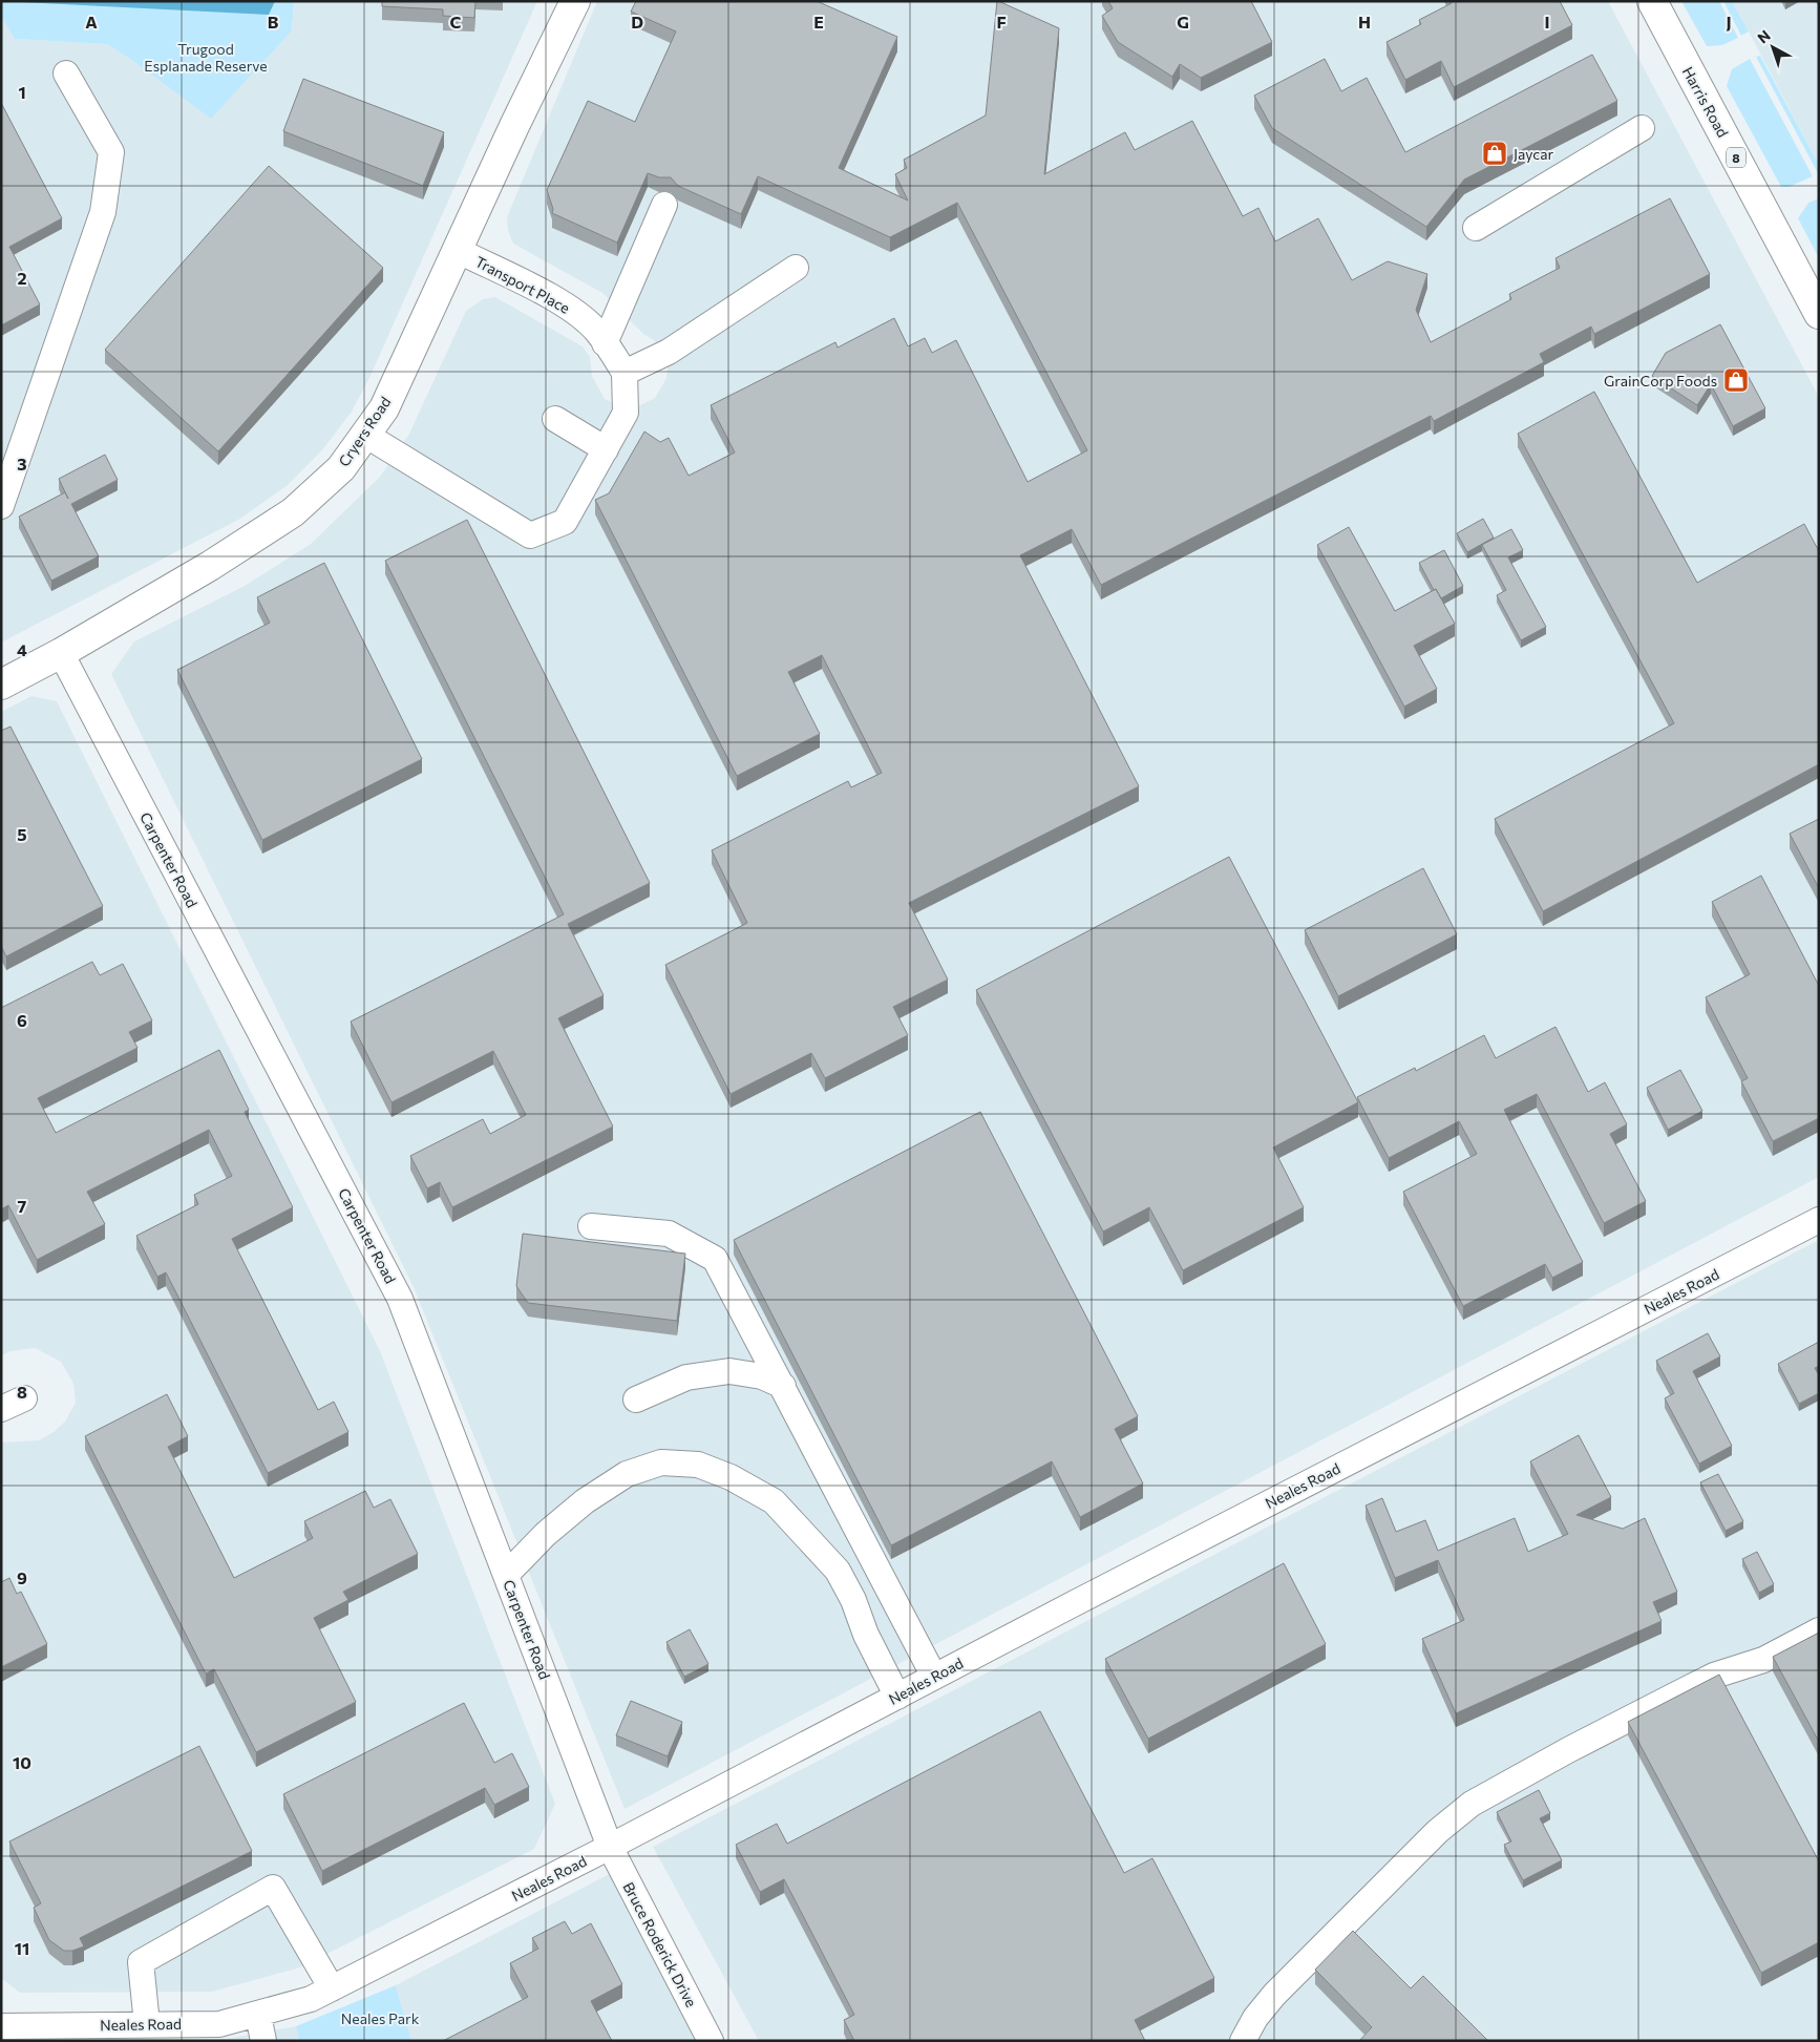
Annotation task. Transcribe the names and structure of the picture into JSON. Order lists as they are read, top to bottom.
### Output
{
  "streets": {
    "main road": ["Harris Road", "8", "Cryers Road"],
    "street": [
      "Transport Place",
      "Carpenter Road",
      "Neales Road",
      "Bruce Roderick Drive"
    ]
  },
  "crossings": [
    ["Transport Place", "Cryers Road"],
    ["Cryers Road", "Carpenter Road"],
    ["Carpenter Road", "Neales Road"],
    ["Carpenter Road", "Bruce Roderick Drive"],
    ["Neales Road", "Bruce Roderick Drive"]
  ],
  "parks": ["Trugood Esplanade Reserve", "Neales Park"],
  "places": {
    "shop": ["Jaycar", "GrainCorp Foods"]
  },
  "north": "top left",
  "grid": {
    "columns": [
      "A",
      "B",
      "C",
      "D",
      "E",
      "F",
      "G",
      "H",
      "I",
      "J"
    ],
    "rows": [
      "1",
      "2",
      "3",
      "4",
      "5",
      "6",
      "7",
      "8",
      "9",
      "10",
      "11"
    ]
  }
}
